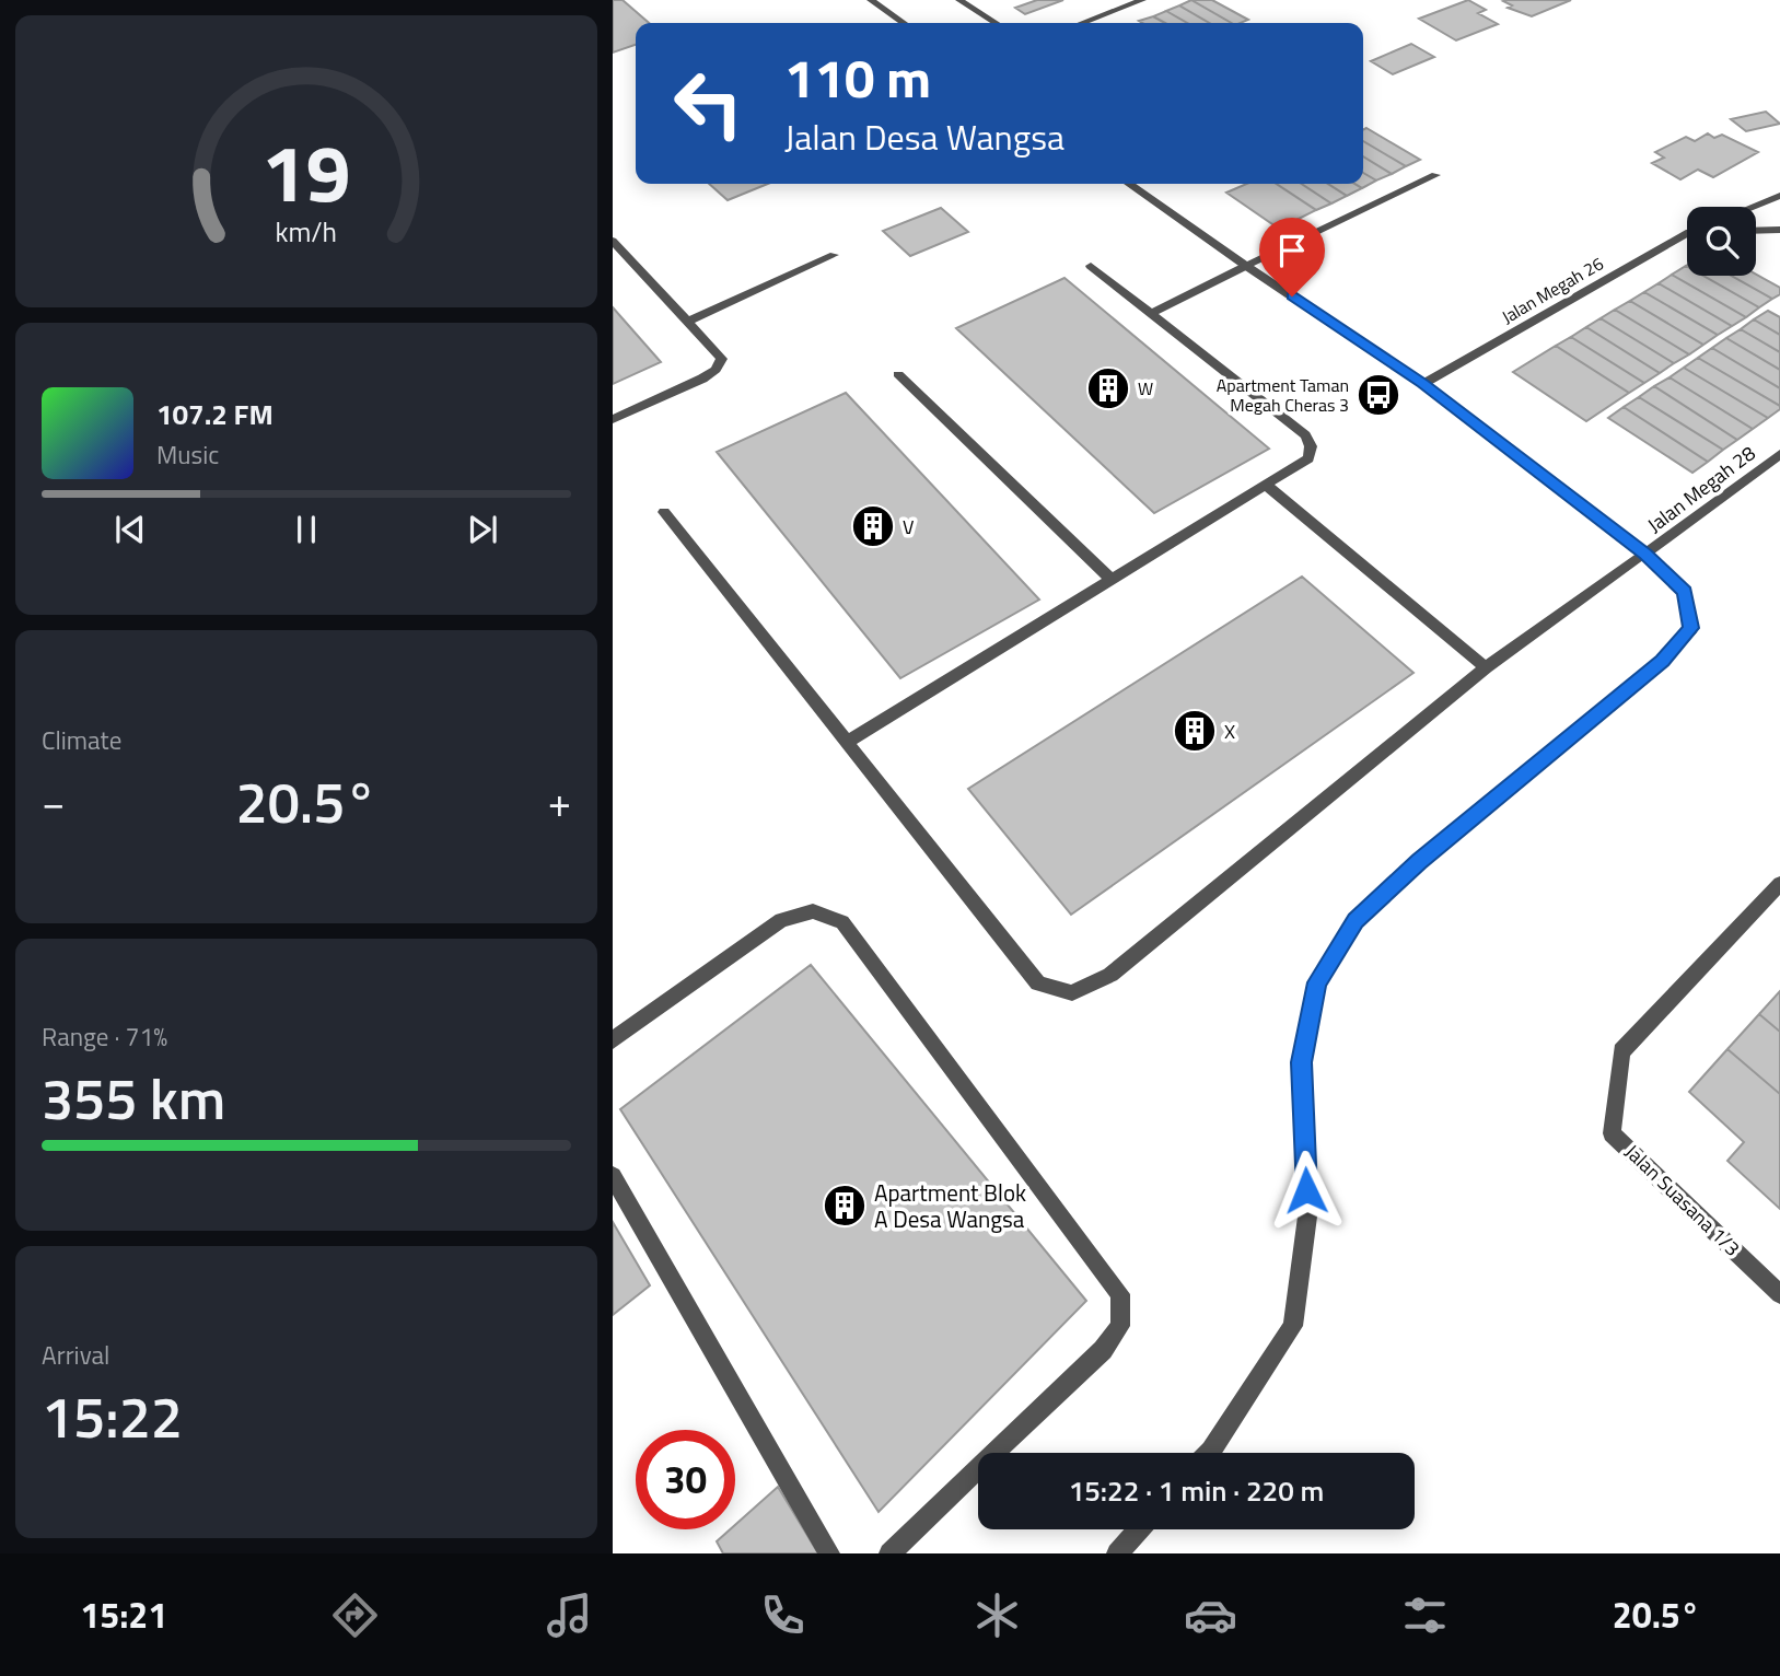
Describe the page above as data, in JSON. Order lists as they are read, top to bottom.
{
  "streets": {
    "street": ["Jalan Megah 26", "Jalan Megah 28", "Jalan Suasana 1/3"]
  },
  "places": {
    "building": [
      "W",
      "V",
      "X",
      "Apartment Blok A Desa Wangsa"
    ],
    "bus stop": ["Apartment Taman Megah Cheras 3"]
  },
  "page": {
    "turn": ["110 m", "Jalan Desa Wangsa"],
    "song": ["107.2 FM", "Music"],
    "tile": [
      "Climate",
      ["Range · 71%", "355 km"],
      ["Arrival", "15:22"]
    ],
    "heat": ["−", "20.5°", "+"],
    "limit": "30",
    "trip": "15:22 · 1 min · 220 m",
    "tabs": ["15:21", "20.5°"],
    "gauge": ["19", "km/h"]
  }
}
